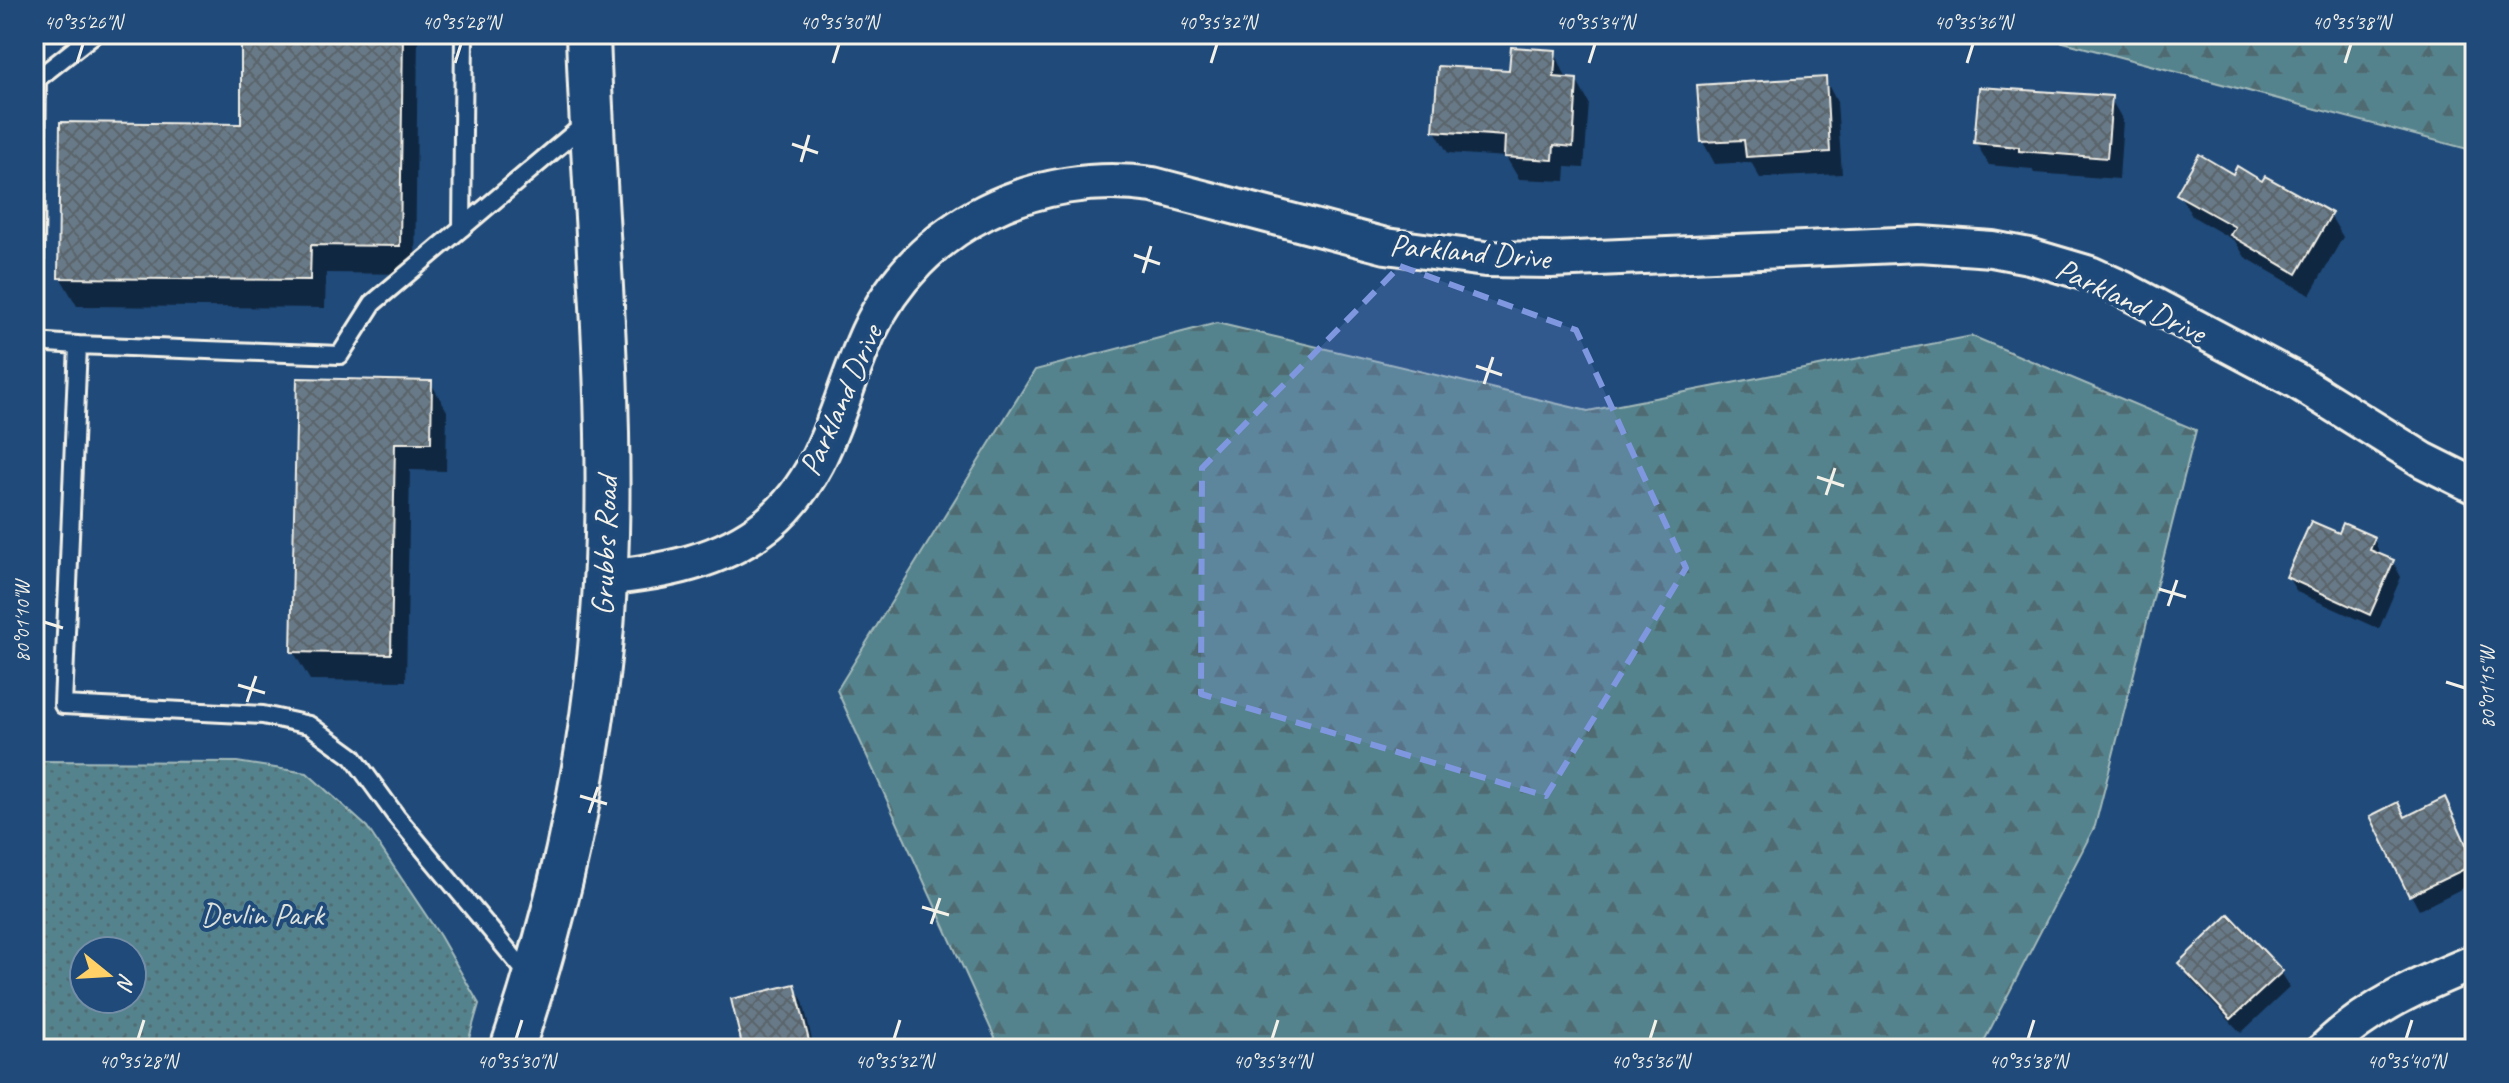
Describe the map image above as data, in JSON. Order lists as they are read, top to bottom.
{
  "streets": {
    "street": ["Parkland Drive", "Grubbs Road"]
  },
  "crossings": [
    ["Parkland Drive", "Grubbs Road"]
  ],
  "parks": ["Devlin Park"],
  "north": "right",
  "coordinates": [
    "40°35'26\"N",
    "40°35'28\"N",
    "40°35'30\"N",
    "40°35'32\"N",
    "40°35'34\"N",
    "40°35'36\"N",
    "40°35'38\"N",
    "80°01'10\"W",
    "80°01'15\"W",
    "40°35'40\"N"
  ]
}
